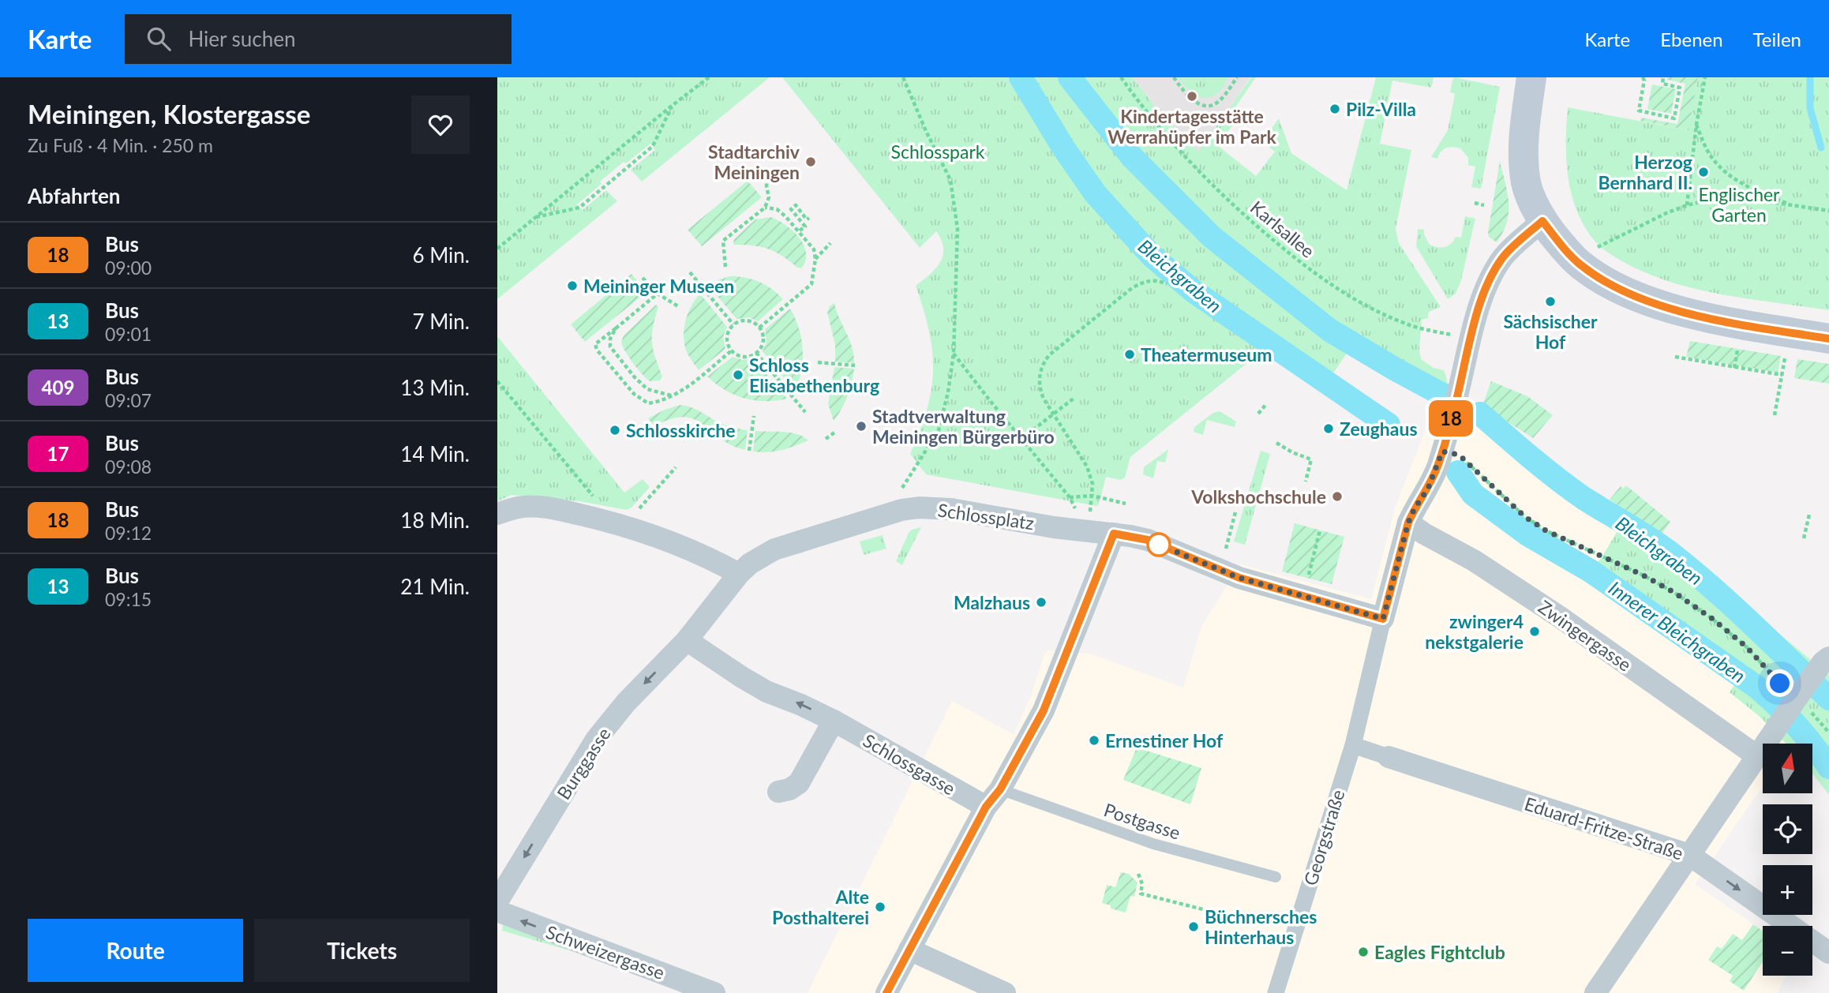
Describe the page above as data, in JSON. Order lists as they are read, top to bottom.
{
  "streets": {
    "street": [
      "Schlossplatz",
      "Zwingergasse",
      "Burggasse",
      "Schlossgasse",
      "Eduard-Fritze-Straße",
      "Georgstraße",
      "Schweizergasse"
    ],
    "lane": ["Postgasse"],
    "path": ["Karlsallee"]
  },
  "crossings": [
    ["Karlsallee", "Georgstraße"],
    ["Schlossplatz", "Burggasse"],
    ["Schlossplatz", "Schlossgasse"],
    ["Schlossplatz", "Georgstraße"],
    ["Zwingergasse", "Georgstraße"],
    ["Burggasse", "Schlossgasse"]
  ],
  "one_way": [
    "Burggasse",
    "Schlossgasse",
    "Eduard-Fritze-Straße",
    "Schweizergasse"
  ],
  "water": ["Bleichgraben", "Innerer Bleichgraben"],
  "parks": ["Schlosspark", "Englischer Garten"],
  "places": [
    "Kindertagesstätte Werrahüpfer im Park",
    "Pilz-Villa",
    "Stadtarchiv Meiningen",
    "Herzog Bernhard II.",
    "Meininger Museen",
    "Sächsischer Hof",
    "Theatermuseum",
    "Schloss Elisabethenburg",
    "Stadtverwaltung Meiningen Bürgerbüro",
    "Zeughaus",
    "Schlosskirche",
    "Volkshochschule",
    "Malzhaus",
    "zwinger4 nekstgalerie",
    "Ernestiner Hof",
    "Alte Posthalterei",
    "Büchnersches Hinterhaus",
    "Eagles Fightclub"
  ],
  "lines": ["bus line 18"],
  "north": "top",
  "page": {
    "header": "Karte",
    "search": "Hier suchen",
    "nav": ["Karte", "Ebenen", "Teilen"],
    "heading": [
      ["Meiningen, Klostergasse", "Zu Fuß · 4 Min. · 250 m"],
      "Abfahrten"
    ],
    "on_map": "18",
    "list": [
      {
        "mark": "18",
        "name": "Bus",
        "note": "09:00",
        "value": "6 Min."
      },
      {
        "mark": "13",
        "name": "Bus",
        "note": "09:01",
        "value": "7 Min."
      },
      {
        "mark": "409",
        "name": "Bus",
        "note": "09:07",
        "value": "13 Min."
      },
      {
        "mark": "17",
        "name": "Bus",
        "note": "09:08",
        "value": "14 Min."
      },
      {
        "mark": "18",
        "name": "Bus",
        "note": "09:12",
        "value": "18 Min."
      },
      {
        "mark": "13",
        "name": "Bus",
        "note": "09:15",
        "value": "21 Min."
      }
    ],
    "map_buttons": ["+", "−"],
    "buttons": ["Route", "Tickets"]
  }
}
